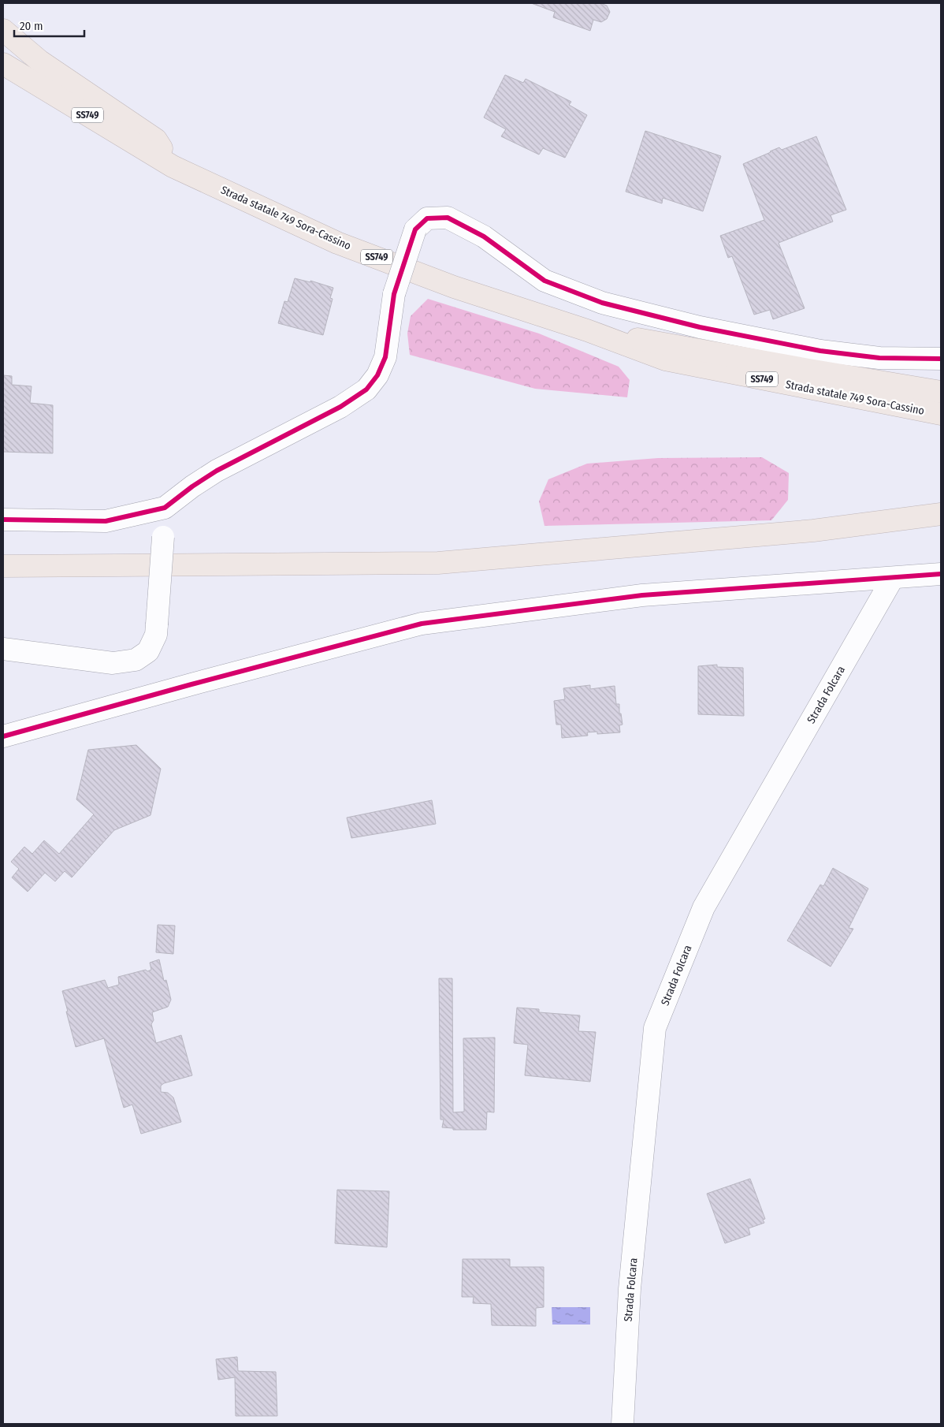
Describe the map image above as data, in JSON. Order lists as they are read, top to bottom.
{
  "streets": {
    "highway": ["SS749", "Strada statale 749 Sora-Cassino"],
    "street": ["Strada Folcara"]
  },
  "scale_bar": "20 m"
}
